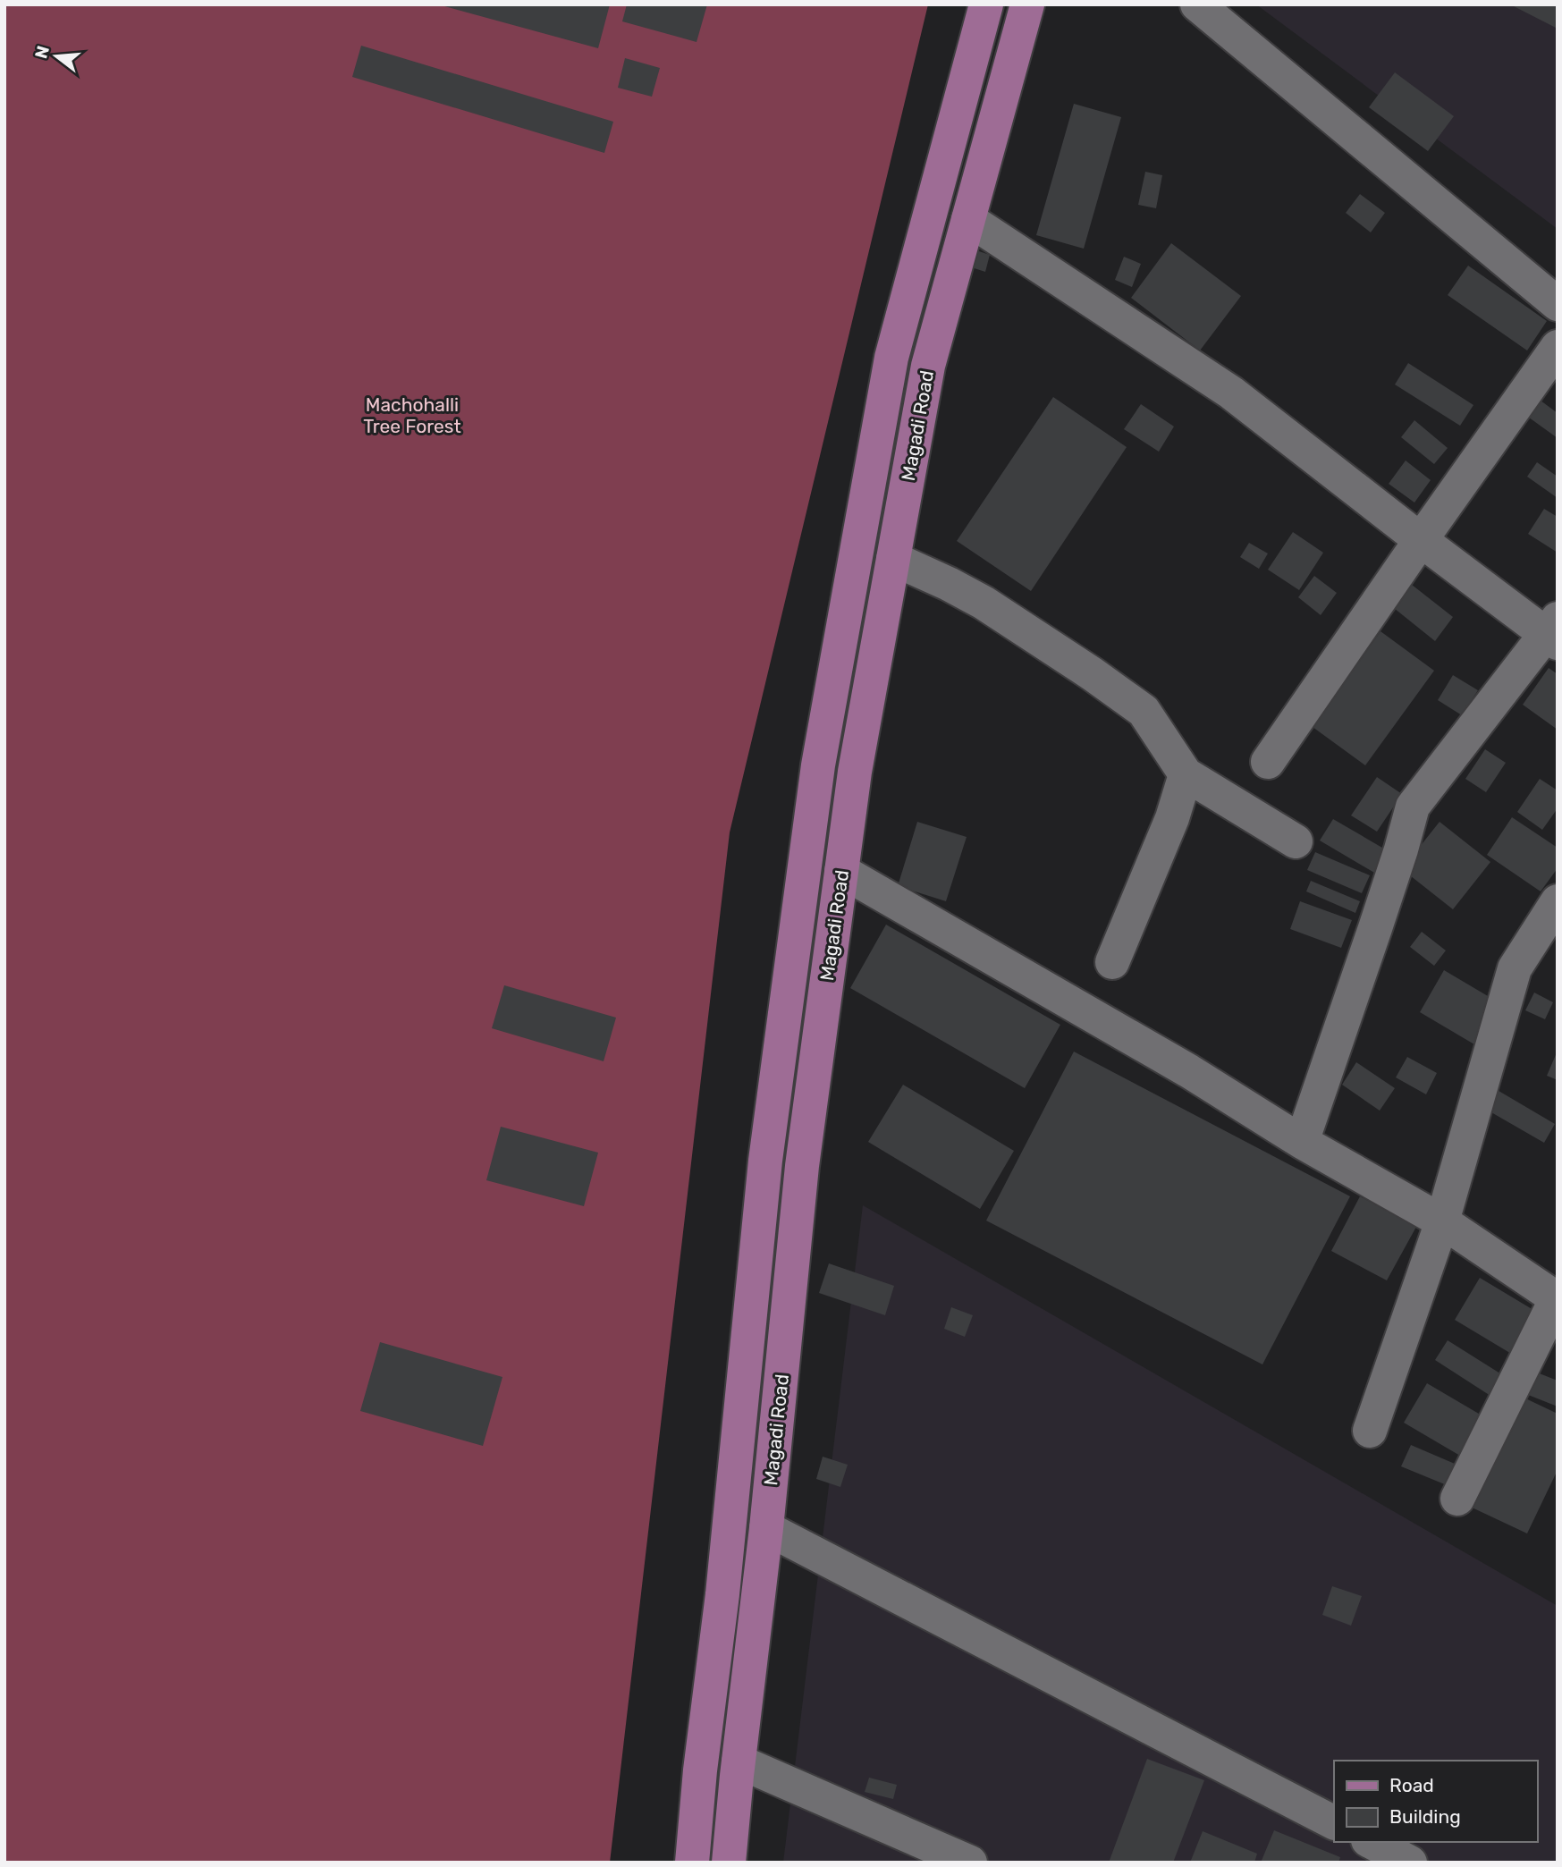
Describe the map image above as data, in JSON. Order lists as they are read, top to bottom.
{
  "streets": {
    "main road": ["Magadi Road"]
  },
  "parks": ["Machohalli Tree Forest"],
  "legend": ["Road", "Building"],
  "north": "left"
}
